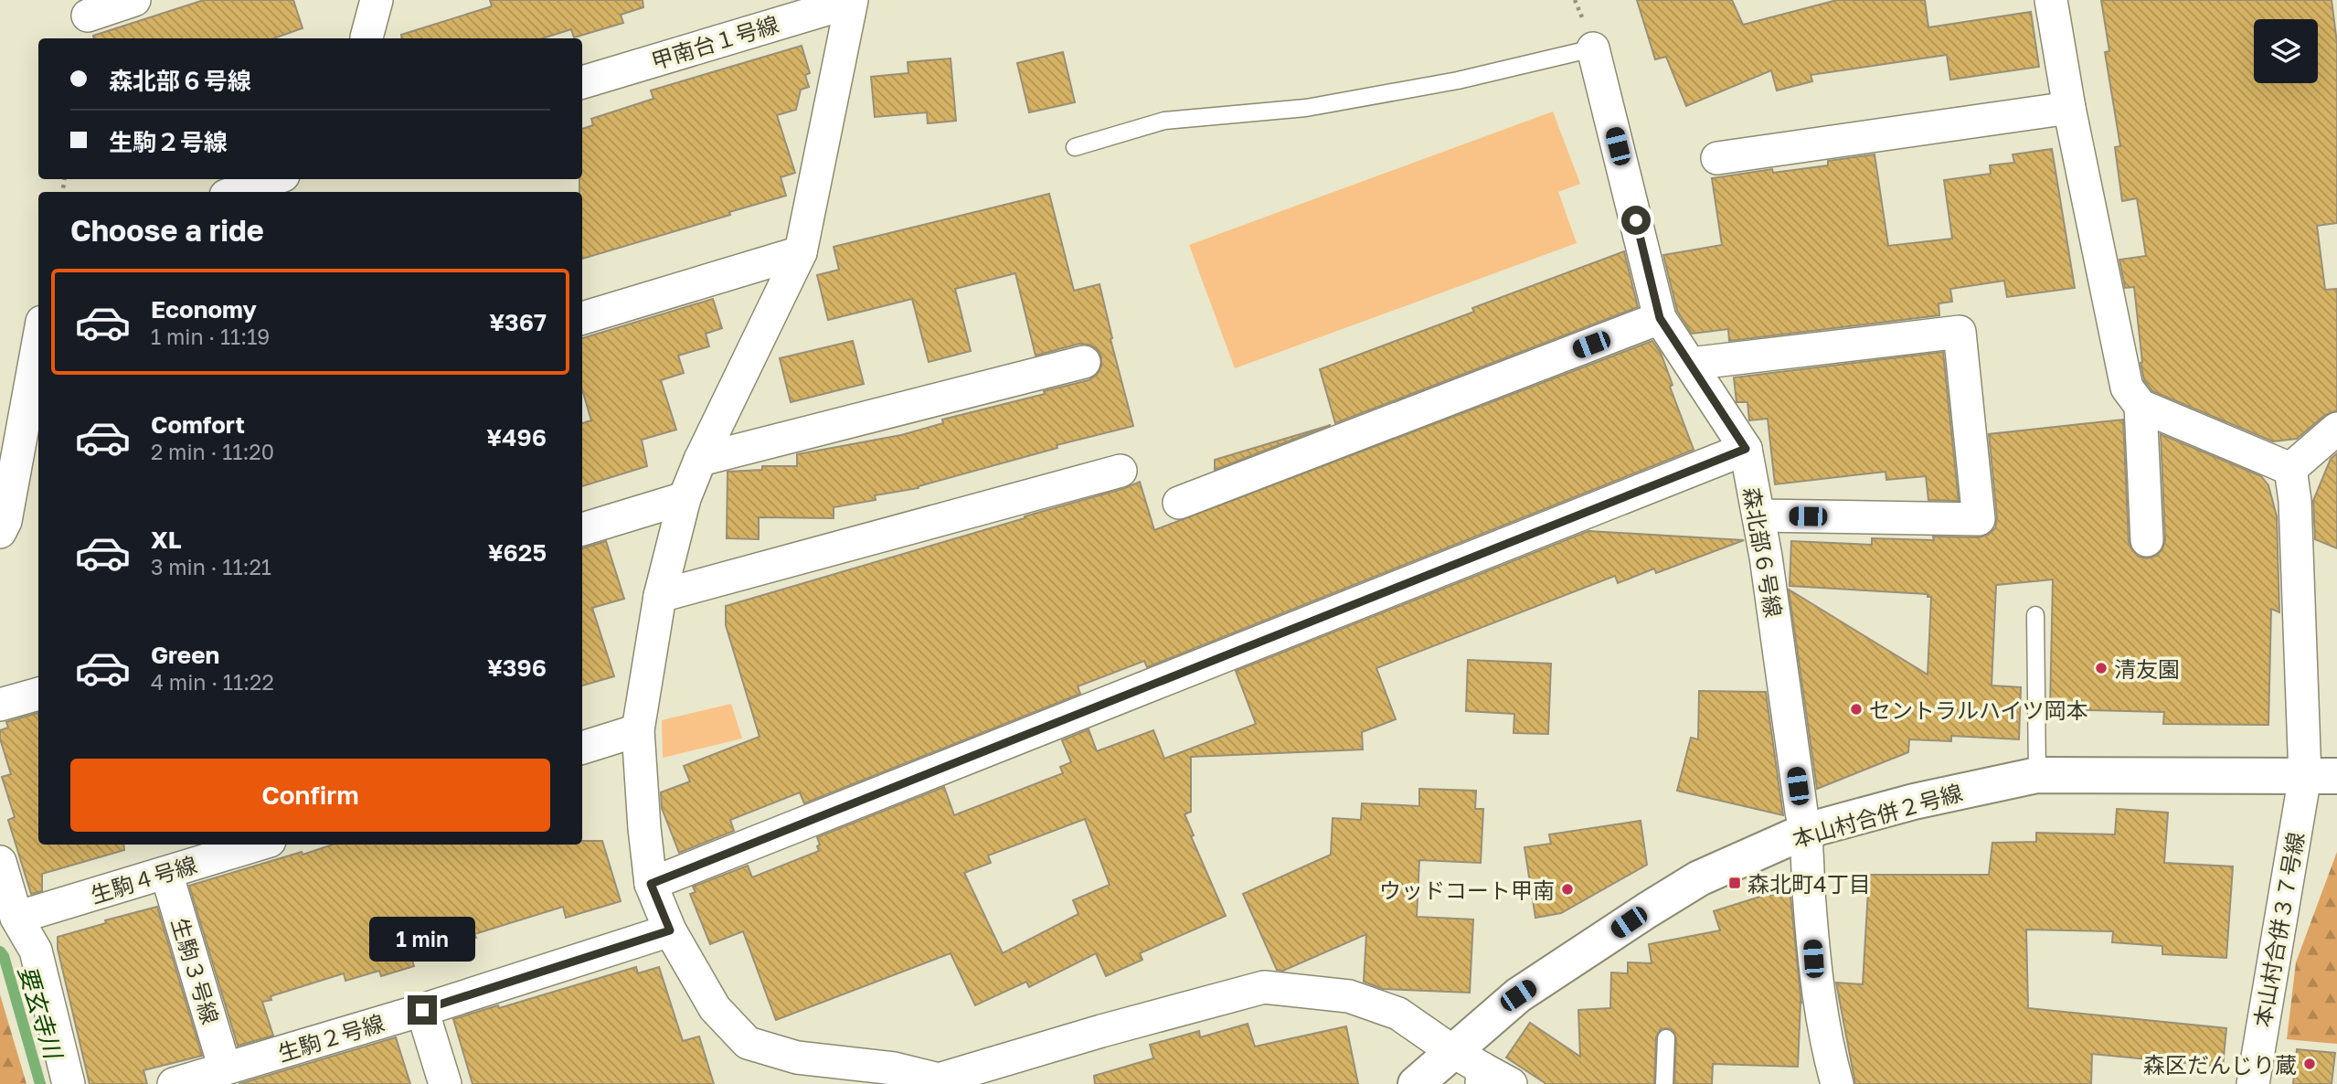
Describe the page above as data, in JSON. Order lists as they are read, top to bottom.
{
  "streets": {
    "street": [
      "甲南台１号線",
      "森北部６号線",
      "本山村合併２号線",
      "生駒４号線",
      "本山村合併３７号線",
      "生駒３号線",
      "生駒２号線"
    ]
  },
  "crossings": [
    ["森北部６号線", "本山村合併２号線"],
    ["本山村合併２号線", "本山村合併３７号線"],
    ["生駒４号線", "生駒３号線"],
    ["生駒３号線", "生駒２号線"]
  ],
  "water": ["要玄寺川"],
  "places": {
    "other": [
      "清友園",
      "セントラルハイツ岡本",
      "ウッドコート甲南",
      "森区だんじり蔵"
    ],
    "transit": ["森北町4丁目"]
  },
  "page": {
    "banner": ["森北部６号線", "生駒２号線"],
    "heading": "Choose a ride",
    "list": [
      {
        "name": "Economy",
        "note": "1 min · 11:19",
        "value": "¥367"
      },
      {
        "name": "Comfort",
        "note": "2 min · 11:20",
        "value": "¥496"
      },
      {
        "name": "XL",
        "note": "3 min · 11:21",
        "value": "¥625"
      },
      {
        "name": "Green",
        "note": "4 min · 11:22",
        "value": "¥396"
      }
    ],
    "buttons": "Confirm",
    "bubble": "1 min"
  }
}
